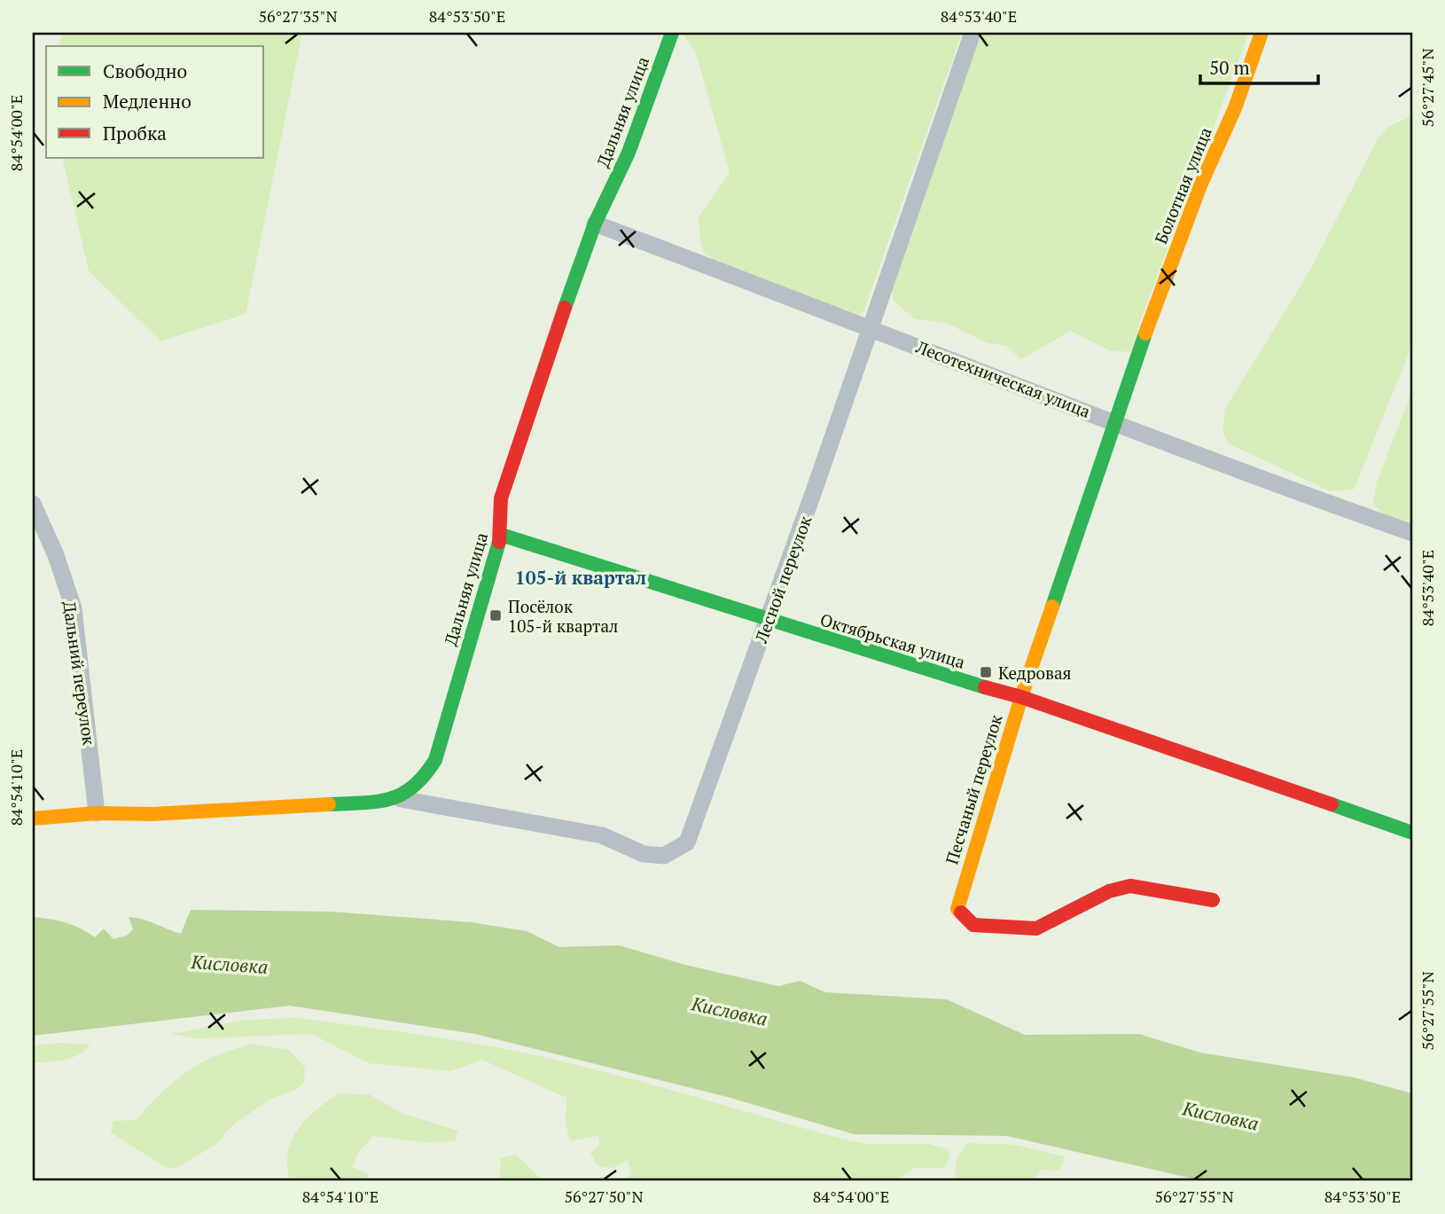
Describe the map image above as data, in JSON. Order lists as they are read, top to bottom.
{
  "streets": {
    "street": [
      "Дальняя улица",
      "Болотная улица",
      "Лесотехническая улица",
      "Лесной переулок",
      "Октябрьская улица",
      "Дальний переулок",
      "Песчаный переулок"
    ]
  },
  "crossings": [
    ["Дальняя улица", "Лесотехническая улица"],
    ["Дальняя улица", "Лесной переулок"],
    ["Дальняя улица", "Октябрьская улица"],
    ["Болотная улица", "Лесотехническая улица"],
    ["Болотная улица", "Песчаный переулок"],
    ["Лесотехническая улица", "Лесной переулок"],
    ["Лесотехническая улица", "Песчаный переулок"],
    ["Лесной переулок", "Октябрьская улица"],
    ["Октябрьская улица", "Песчаный переулок"]
  ],
  "districts": ["105-й квартал"],
  "water": ["Кисловка"],
  "places": {
    "transit": ["Посёлок 105-й квартал", "Кедровая"]
  },
  "legend": ["Свободно", "Медленно", "Пробка"],
  "scale_bar": "50 m",
  "coordinates": [
    "56°27'35\"N",
    "84°53'50\"E",
    "84°53'40\"E",
    "56°27'45\"N",
    "84°54'00\"E",
    "84°54'10\"E",
    "56°27'55\"N",
    "56°27'50\"N"
  ]
}
